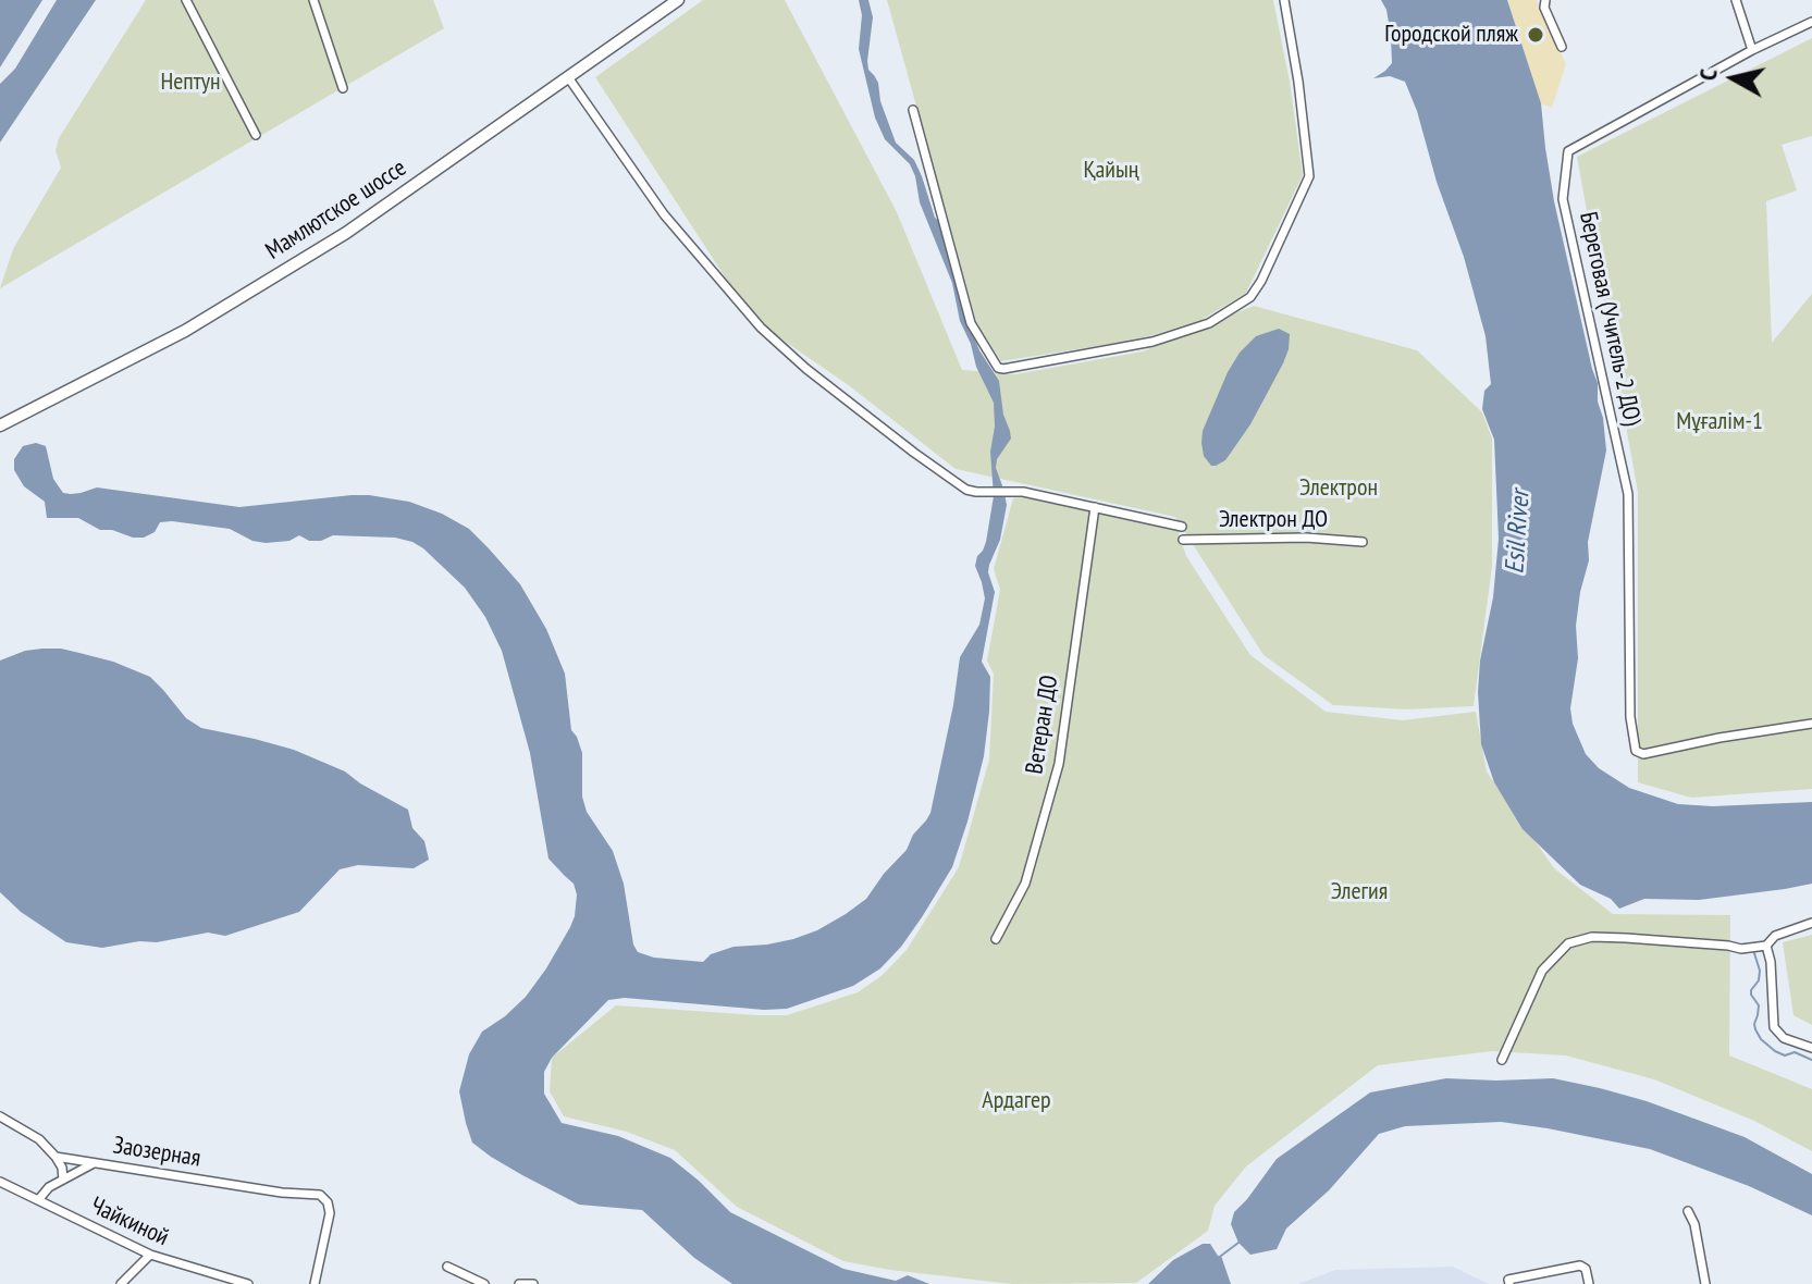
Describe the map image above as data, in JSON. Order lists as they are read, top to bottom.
{
  "streets": {
    "highway": ["Мамлютское шоссе"],
    "street": [
      "Береговая (Учитель-2 ДО)",
      "Электрон ДО",
      "Ветеран ДО",
      "Заозерная",
      "Чайкиной"
    ]
  },
  "water": ["Esil River"],
  "parks": [
    "Нептун",
    "Қайың",
    "Мұғалім-1",
    "Электрон",
    "Элегия",
    "Ардагер"
  ],
  "places": ["Городской пляж"],
  "north": "left"
}
